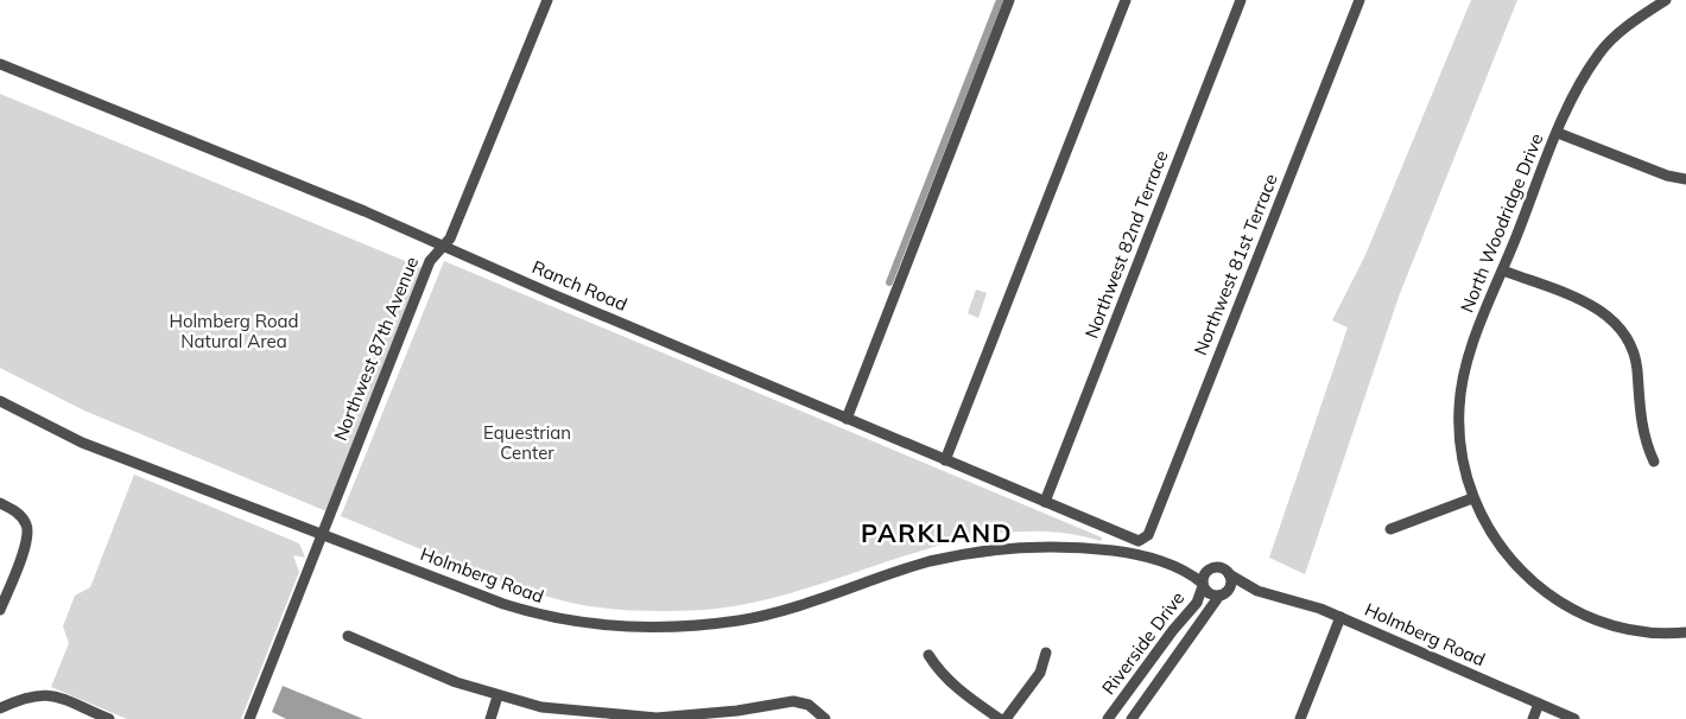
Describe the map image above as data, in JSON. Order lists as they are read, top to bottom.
{
  "streets": {
    "street": [
      "North Woodridge Drive",
      "Northwest 82nd Terrace",
      "Northwest 81st Terrace",
      "Ranch Road",
      "Northwest 87th Avenue",
      "Holmberg Road",
      "Riverside Drive"
    ]
  },
  "crossings": [
    ["Northwest 82nd Terrace", "Ranch Road"],
    ["Northwest 81st Terrace", "Ranch Road"],
    ["Ranch Road", "Northwest 87th Avenue"],
    ["Northwest 87th Avenue", "Holmberg Road"],
    ["Holmberg Road", "Riverside Drive"]
  ],
  "districts": ["PARKLAND"],
  "parks": ["Holmberg Road Natural Area", "Equestrian Center"]
}
